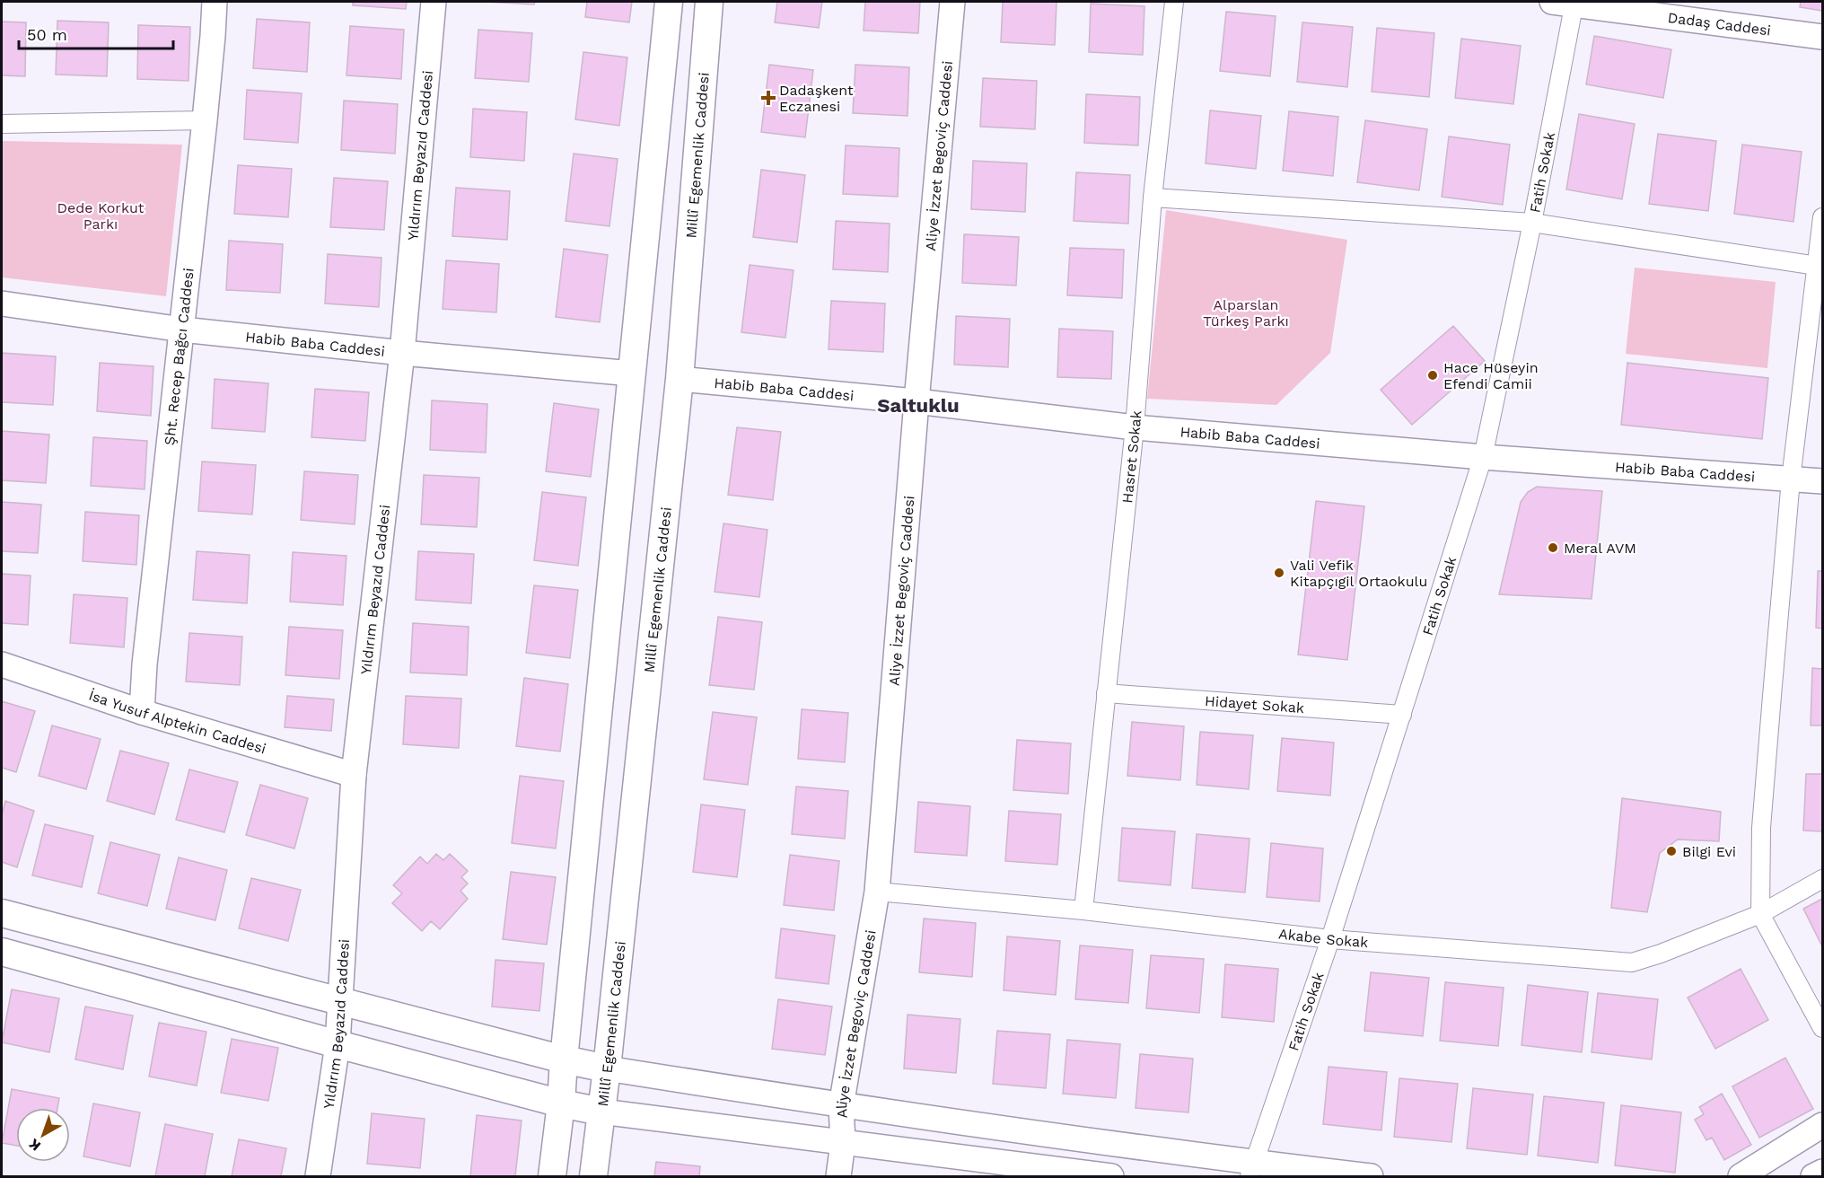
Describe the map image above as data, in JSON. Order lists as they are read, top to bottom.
{
  "streets": {
    "main road": ["Millî Egemenlik Caddesi"],
    "street": [
      "Dadaş Caddesi",
      "Yıldırım Beyazıd Caddesi",
      "Aliye İzzet Begoviç Caddesi",
      "Fatih Sokak",
      "Habib Baba Caddesi",
      "Şht. Recep Bağcı Caddesi",
      "Hasret Sokak",
      "Hidayet Sokak",
      "İsa Yusuf Alptekin Caddesi",
      "Akabe Sokak"
    ]
  },
  "crossings": [
    ["Dadaş Caddesi", "Fatih Sokak"],
    ["Yıldırım Beyazıd Caddesi", "Habib Baba Caddesi"],
    ["Yıldırım Beyazıd Caddesi", "İsa Yusuf Alptekin Caddesi"],
    ["Millî Egemenlik Caddesi", "Habib Baba Caddesi"],
    ["Aliye İzzet Begoviç Caddesi", "Habib Baba Caddesi"],
    ["Aliye İzzet Begoviç Caddesi", "Akabe Sokak"],
    ["Fatih Sokak", "Habib Baba Caddesi"],
    ["Fatih Sokak", "Hidayet Sokak"],
    ["Fatih Sokak", "Akabe Sokak"],
    ["Habib Baba Caddesi", "Şht. Recep Bağcı Caddesi"],
    ["Habib Baba Caddesi", "Hasret Sokak"],
    ["Şht. Recep Bağcı Caddesi", "İsa Yusuf Alptekin Caddesi"],
    ["Hasret Sokak", "Hidayet Sokak"],
    ["Hasret Sokak", "Akabe Sokak"]
  ],
  "districts": ["Saltuklu"],
  "parks": ["Dede Korkut Parkı", "Alparslan Türkeş Parkı"],
  "places": {
    "health": ["Dadaşkent Eczanesi"],
    "other": [
      "Hace Hüseyin Efendi Camii",
      "Meral AVM",
      "Vali Vefik Kitapçıgil Ortaokulu",
      "Bilgi Evi"
    ]
  },
  "scale_bar": "50 m",
  "north": "bottom left"
}
